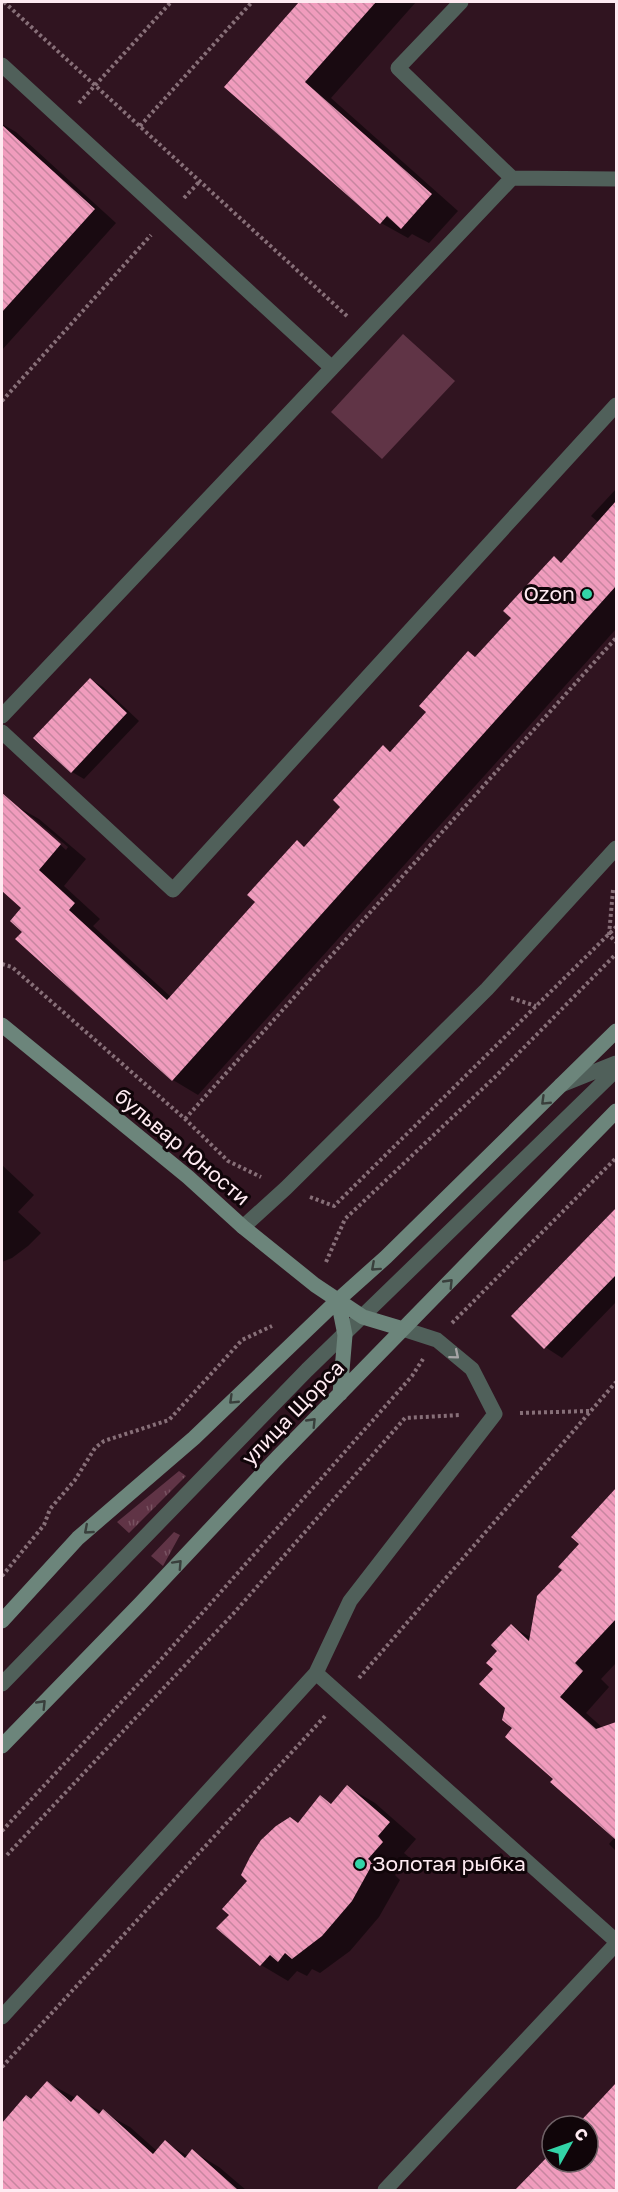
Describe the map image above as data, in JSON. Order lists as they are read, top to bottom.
{
  "streets": {
    "main road": ["бульвар Юности", "улица Щорса"]
  },
  "crossings": [
    ["бульвар Юности", "улица Щорса"]
  ],
  "places": ["Ozon", "Золотая рыбка"],
  "north": "top right"
}
